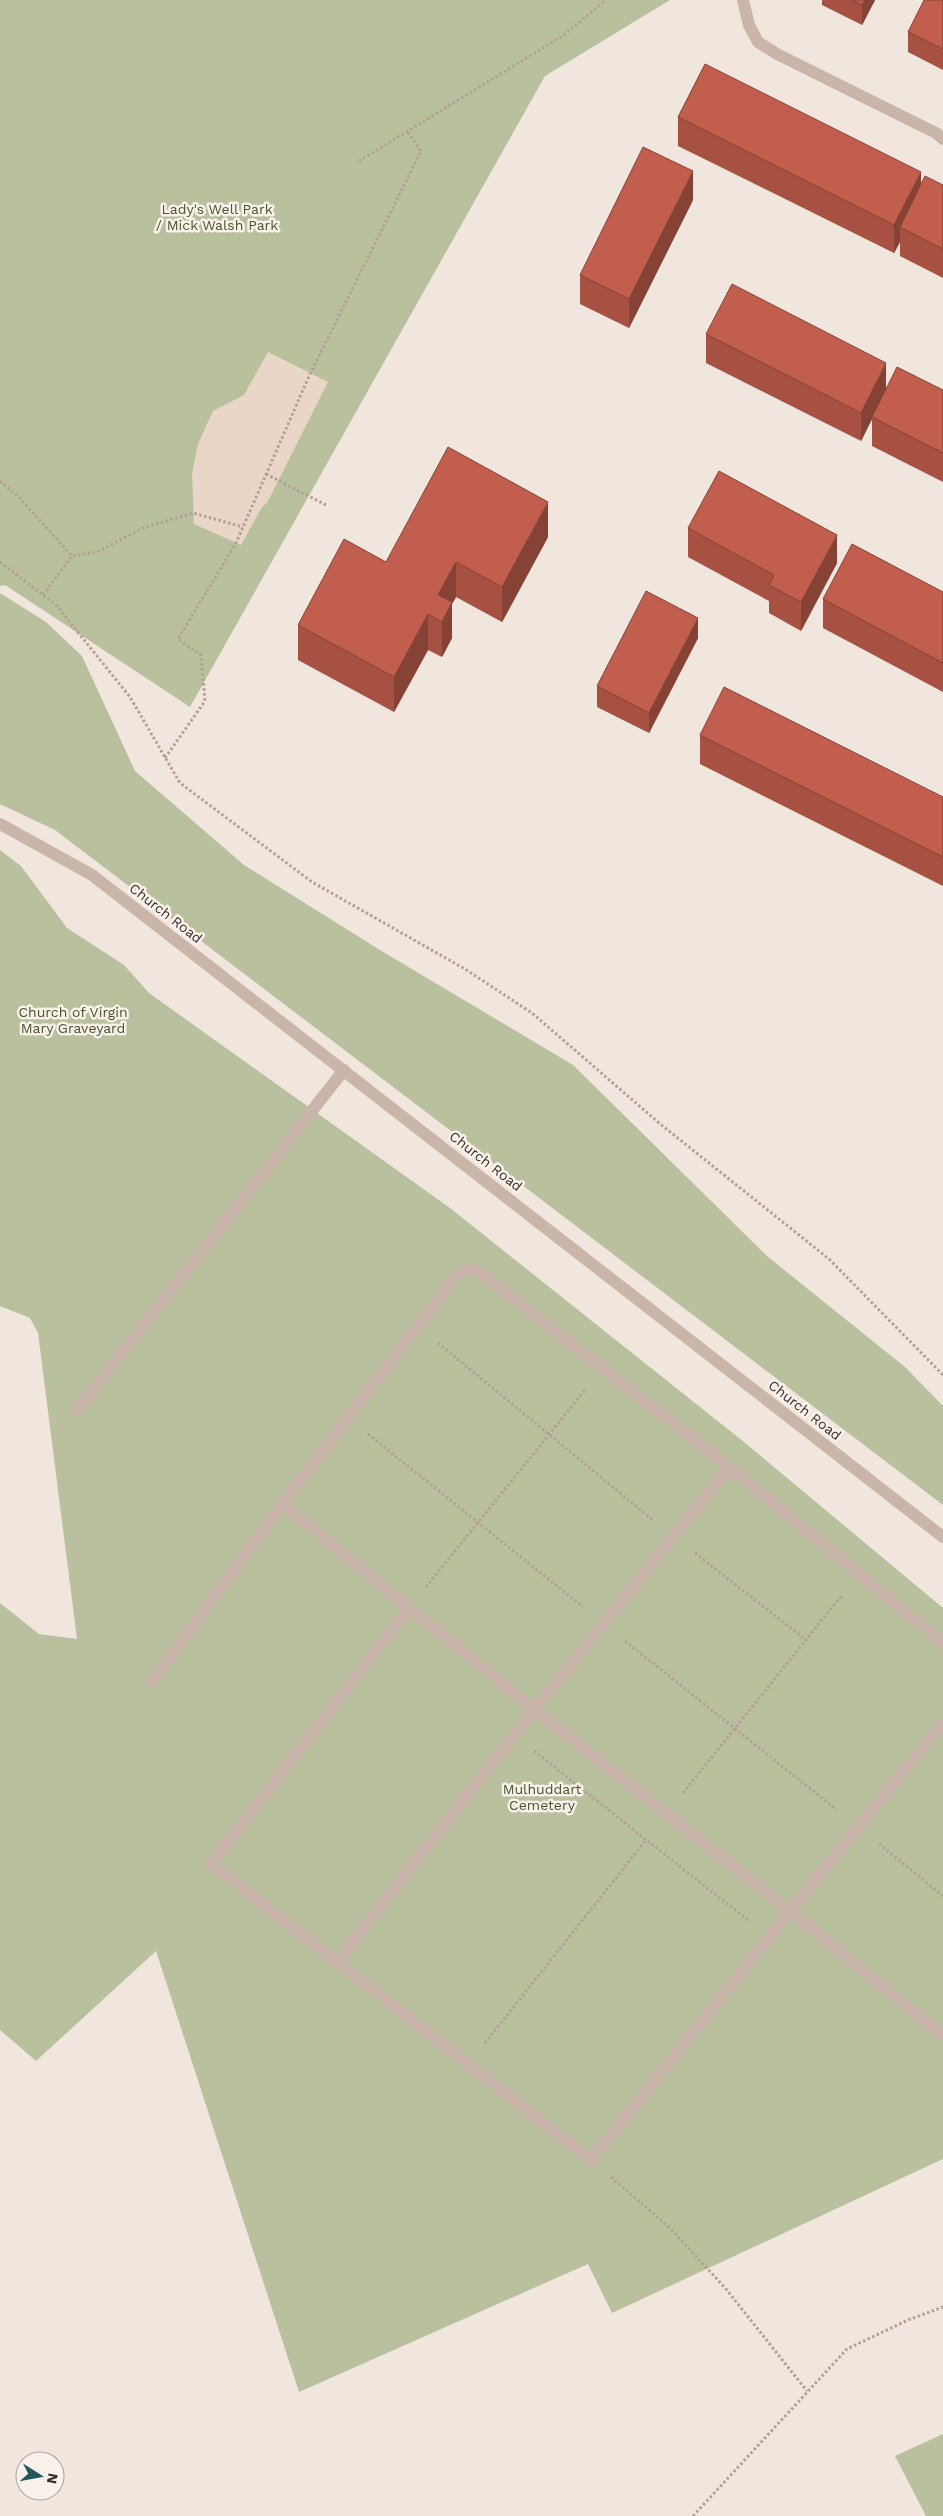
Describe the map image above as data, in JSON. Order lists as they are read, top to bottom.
{
  "streets": {
    "street": ["Church Road"]
  },
  "parks": ["Lady's Well Park / Mick Walsh Park", "Church of Virgin Mary Graveyard", "Mulhuddart Cemetery"],
  "north": "right"
}
